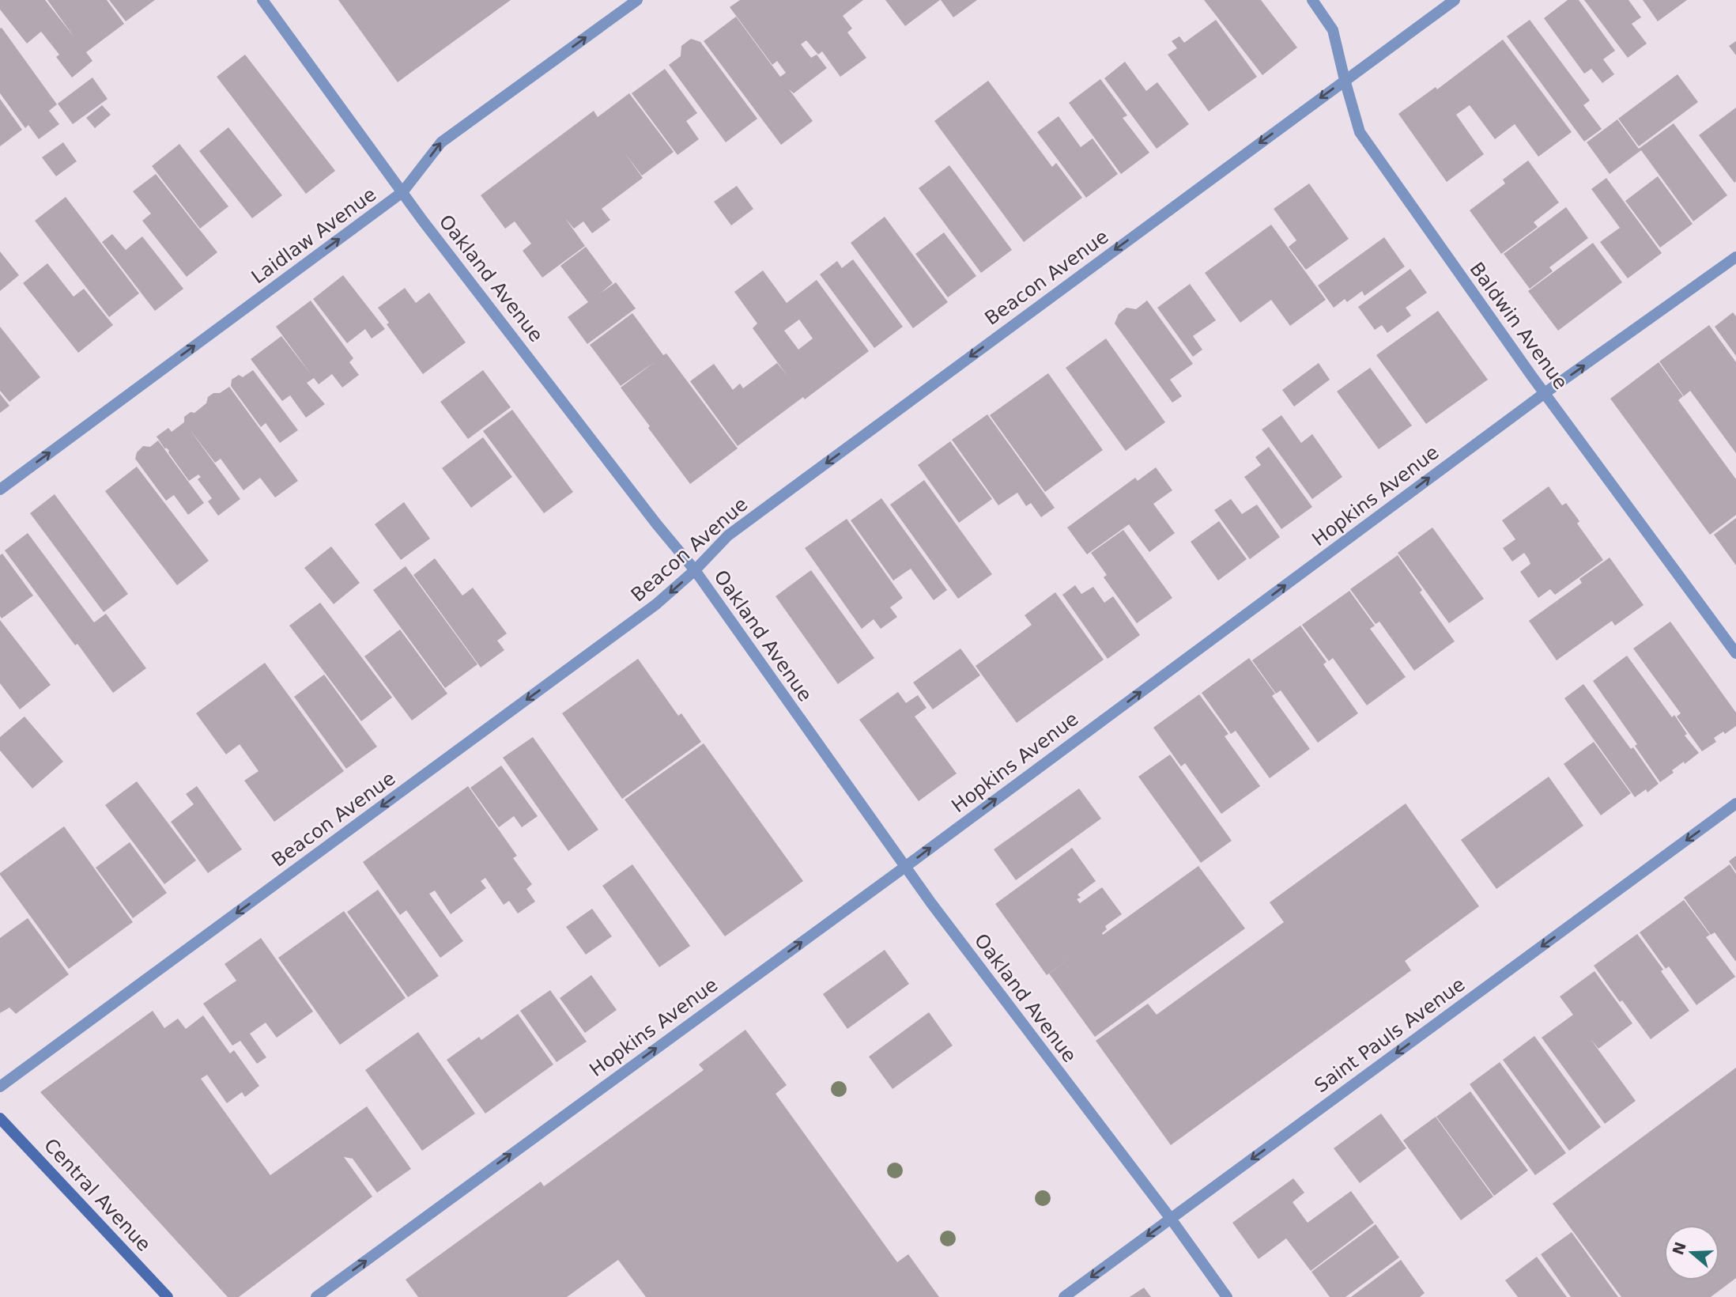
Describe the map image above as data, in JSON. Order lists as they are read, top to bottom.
{
  "streets": {
    "main road": ["Central Avenue"],
    "street": [
      "Laidlaw Avenue",
      "Beacon Avenue",
      "Oakland Avenue",
      "Baldwin Avenue",
      "Hopkins Avenue",
      "Saint Pauls Avenue"
    ]
  },
  "crossings": [
    ["Laidlaw Avenue", "Oakland Avenue"],
    ["Beacon Avenue", "Oakland Avenue"],
    ["Beacon Avenue", "Baldwin Avenue"],
    ["Oakland Avenue", "Hopkins Avenue"],
    ["Oakland Avenue", "Saint Pauls Avenue"],
    ["Baldwin Avenue", "Hopkins Avenue"]
  ],
  "one_way": [
    "Laidlaw Avenue",
    "Beacon Avenue",
    "Hopkins Avenue",
    "Saint Pauls Avenue"
  ],
  "north": "left"
}
